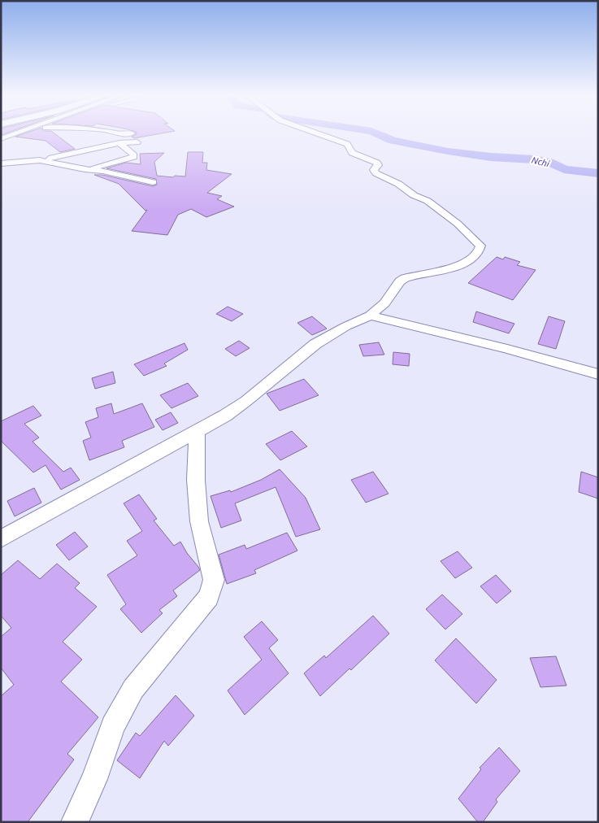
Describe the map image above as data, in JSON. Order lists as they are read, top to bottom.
{
  "water": ["Nchi"]
}
